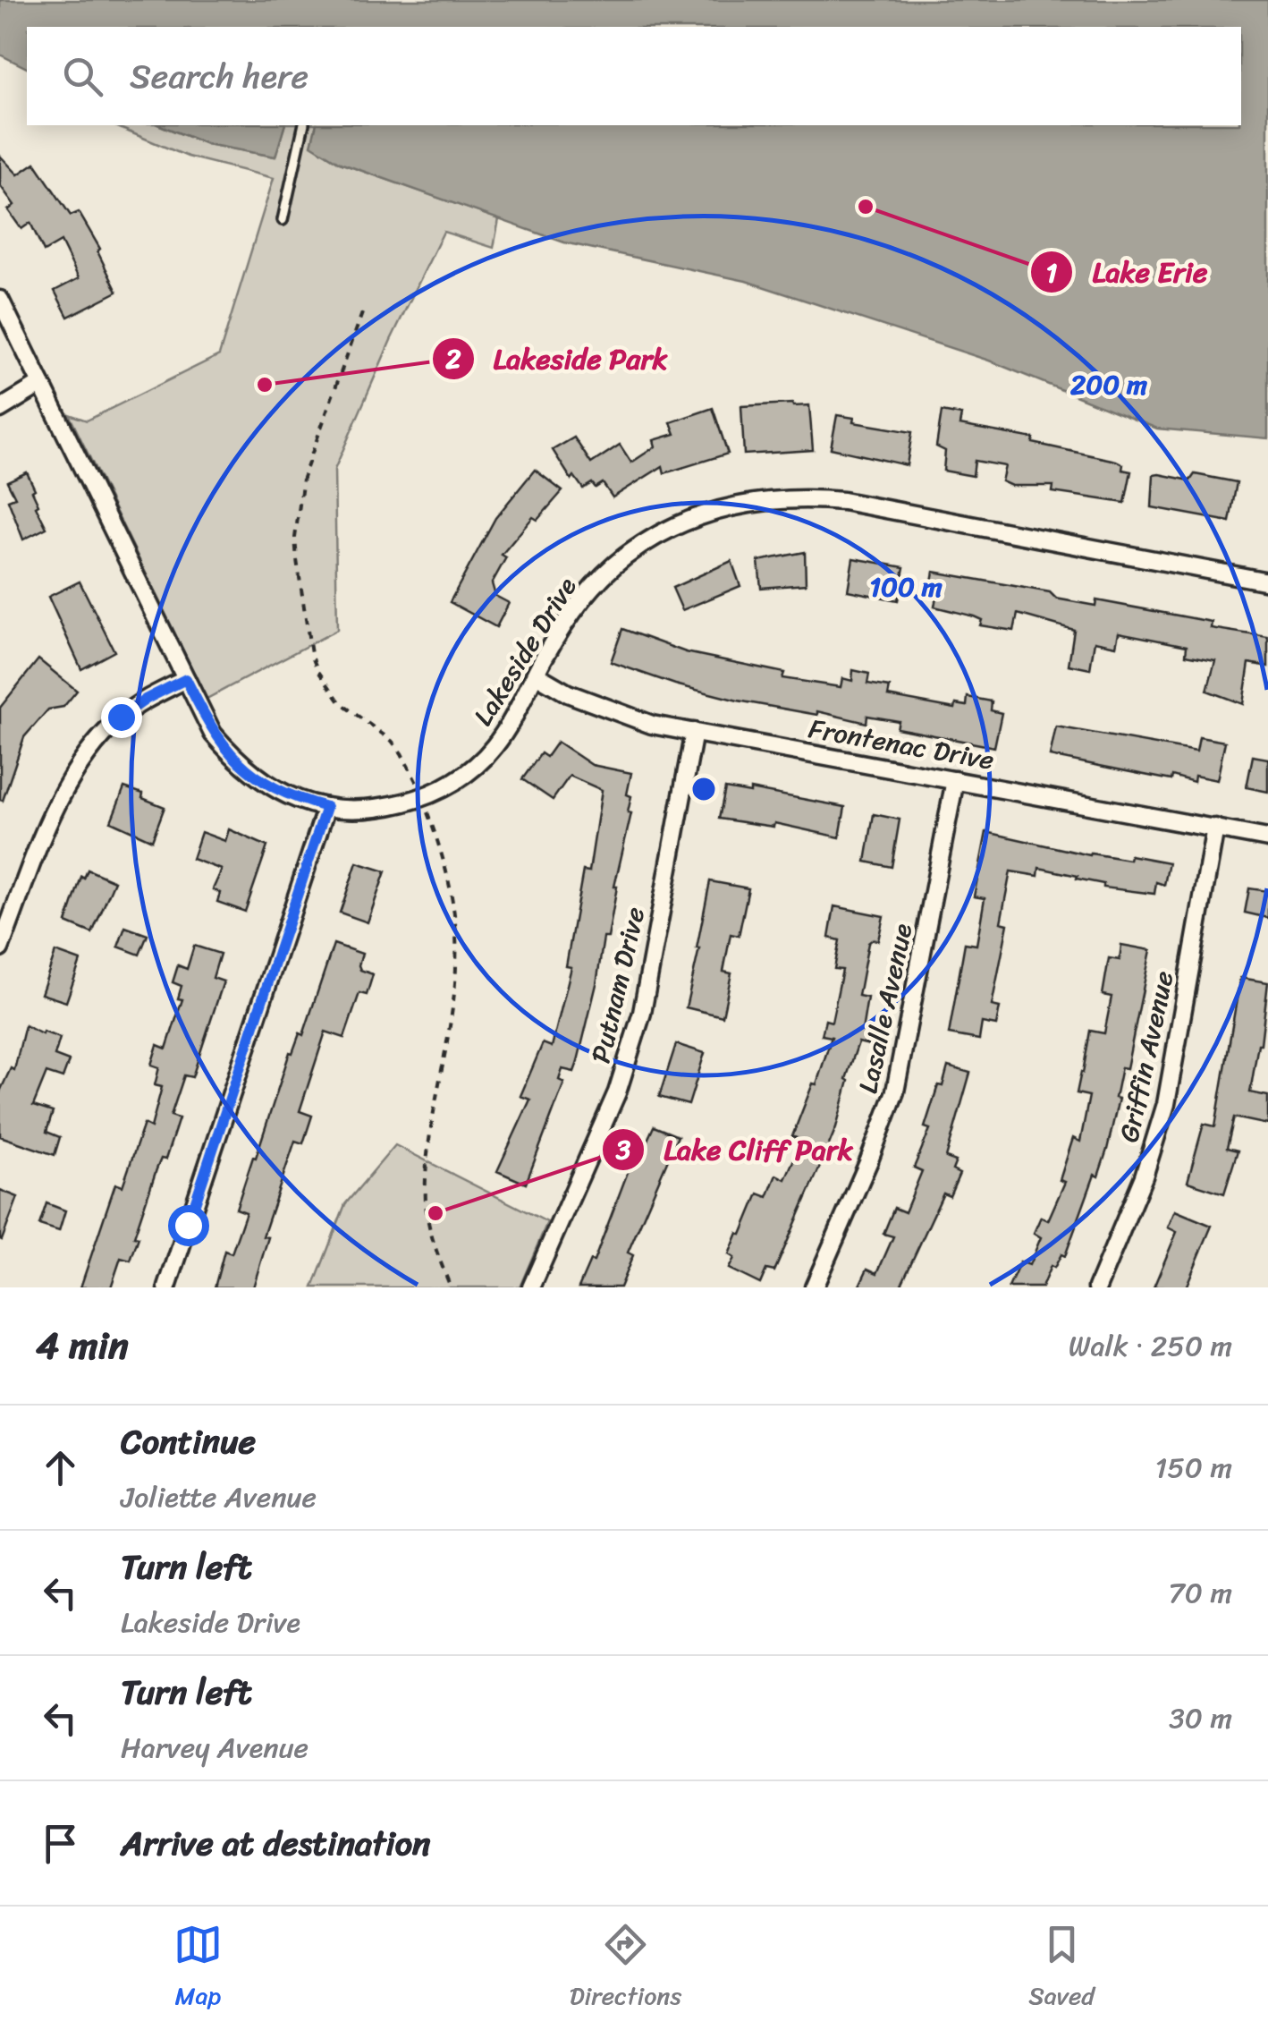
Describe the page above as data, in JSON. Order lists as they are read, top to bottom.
{
  "streets": {
    "street": [
      "Lakeside Drive",
      "Frontenac Drive",
      "Putnam Drive",
      "Lasalle Avenue",
      "Griffin Avenue"
    ]
  },
  "crossings": [
    ["Lakeside Drive", "Frontenac Drive"],
    ["Frontenac Drive", "Putnam Drive"],
    ["Frontenac Drive", "Lasalle Avenue"],
    ["Frontenac Drive", "Griffin Avenue"]
  ],
  "places": ["Lake Erie", "Lakeside Park", "Lake Cliff Park"],
  "page": {
    "search": "Search here",
    "heading": ["4 min", "Walk · 250 m"],
    "list": [
      ["Continue", "Joliette Avenue", "150 m"],
      ["Turn left", "Lakeside Drive", "70 m"],
      ["Turn left", "Harvey Avenue", "30 m"],
      "Arrive at destination"
    ],
    "nav": ["Map", "Directions", "Saved"]
  },
  "rings": ["200 m", "100 m"]
}
